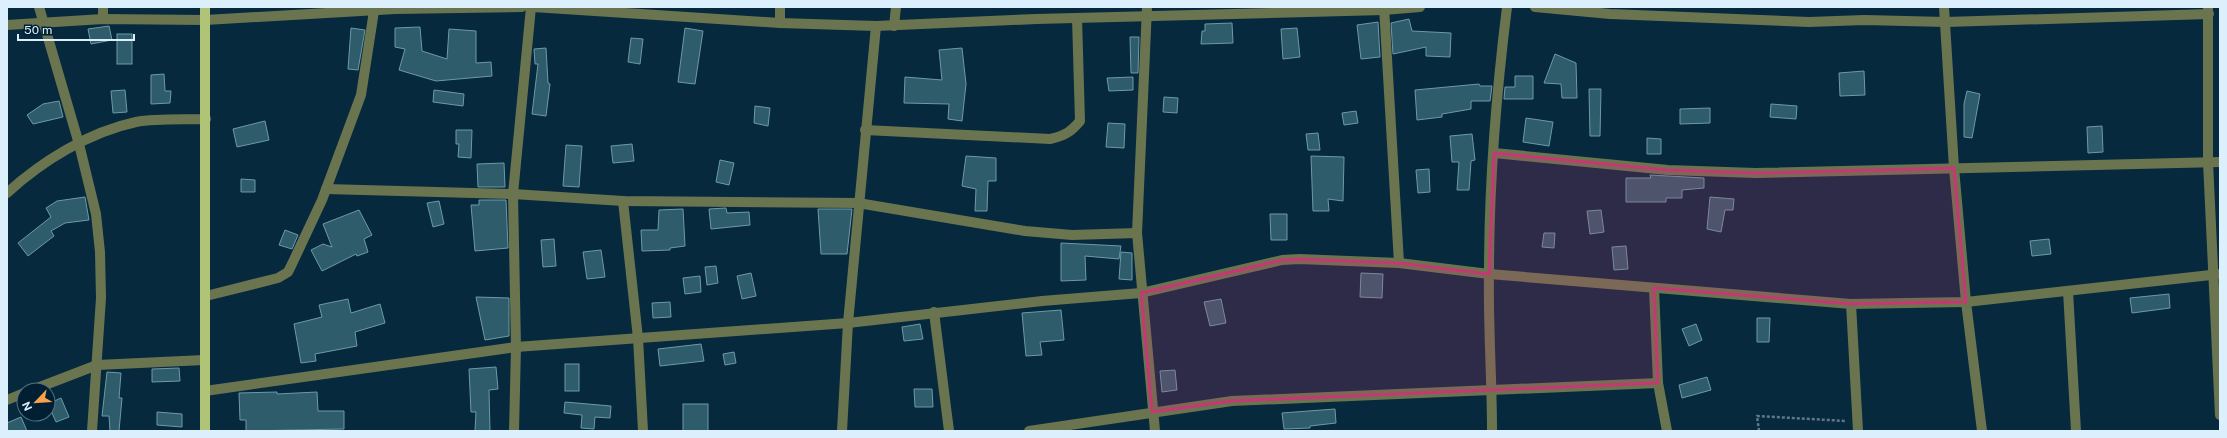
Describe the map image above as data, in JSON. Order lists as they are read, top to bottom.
{
  "scale_bar": "50 m",
  "north": "bottom left"
}
